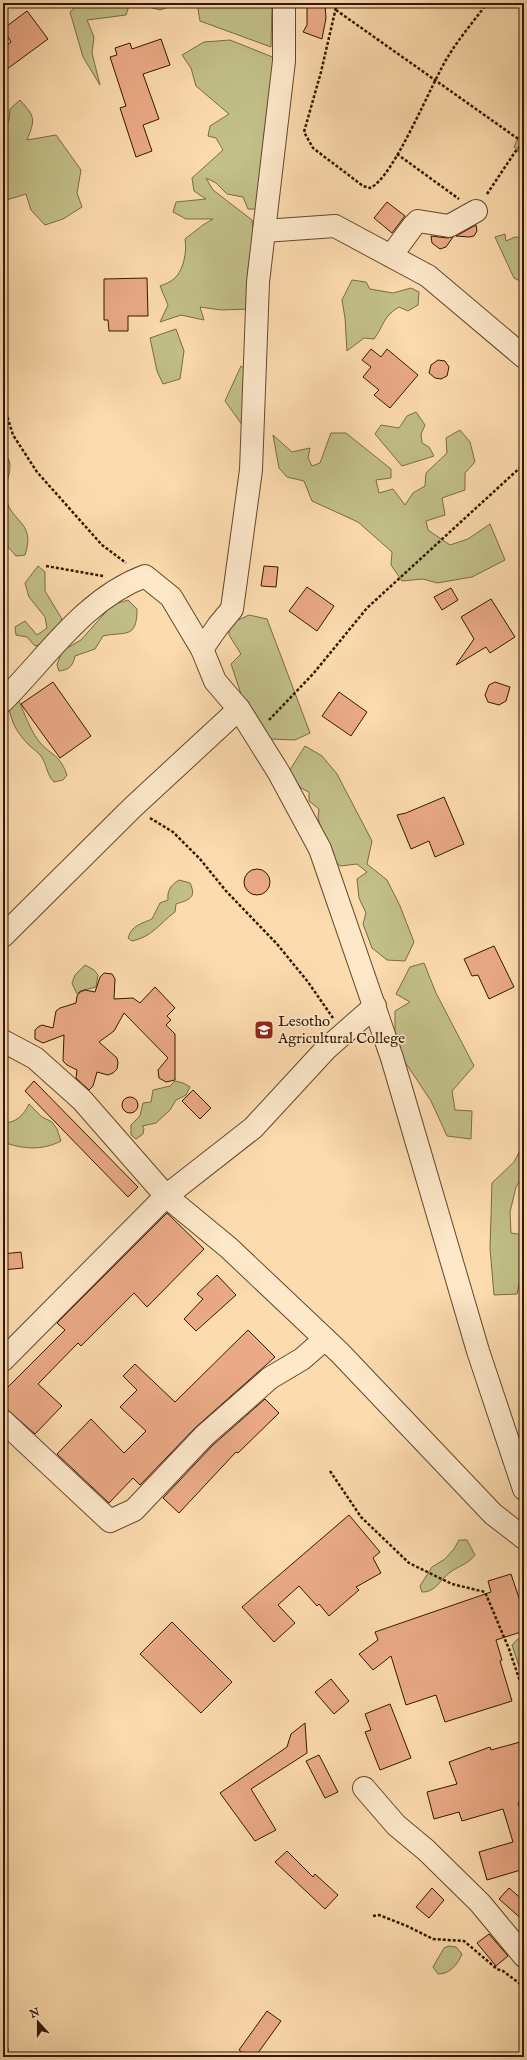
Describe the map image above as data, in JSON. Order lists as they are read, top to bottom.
{
  "places": {
    "school or university": ["Lesotho Agricultural College"]
  },
  "north": "top"
}
